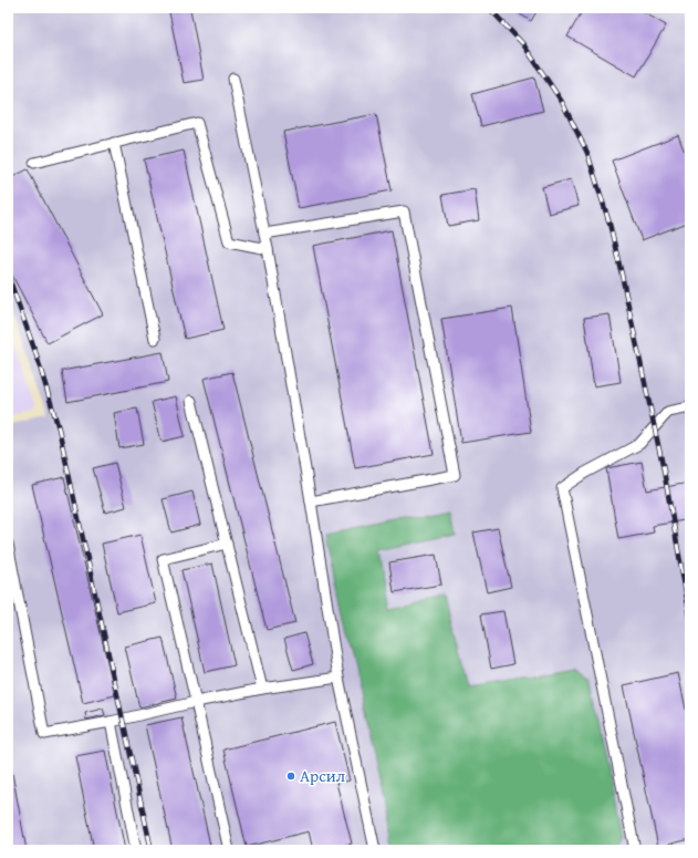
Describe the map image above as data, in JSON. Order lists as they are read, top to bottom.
{
  "places": ["Арсил"]
}
